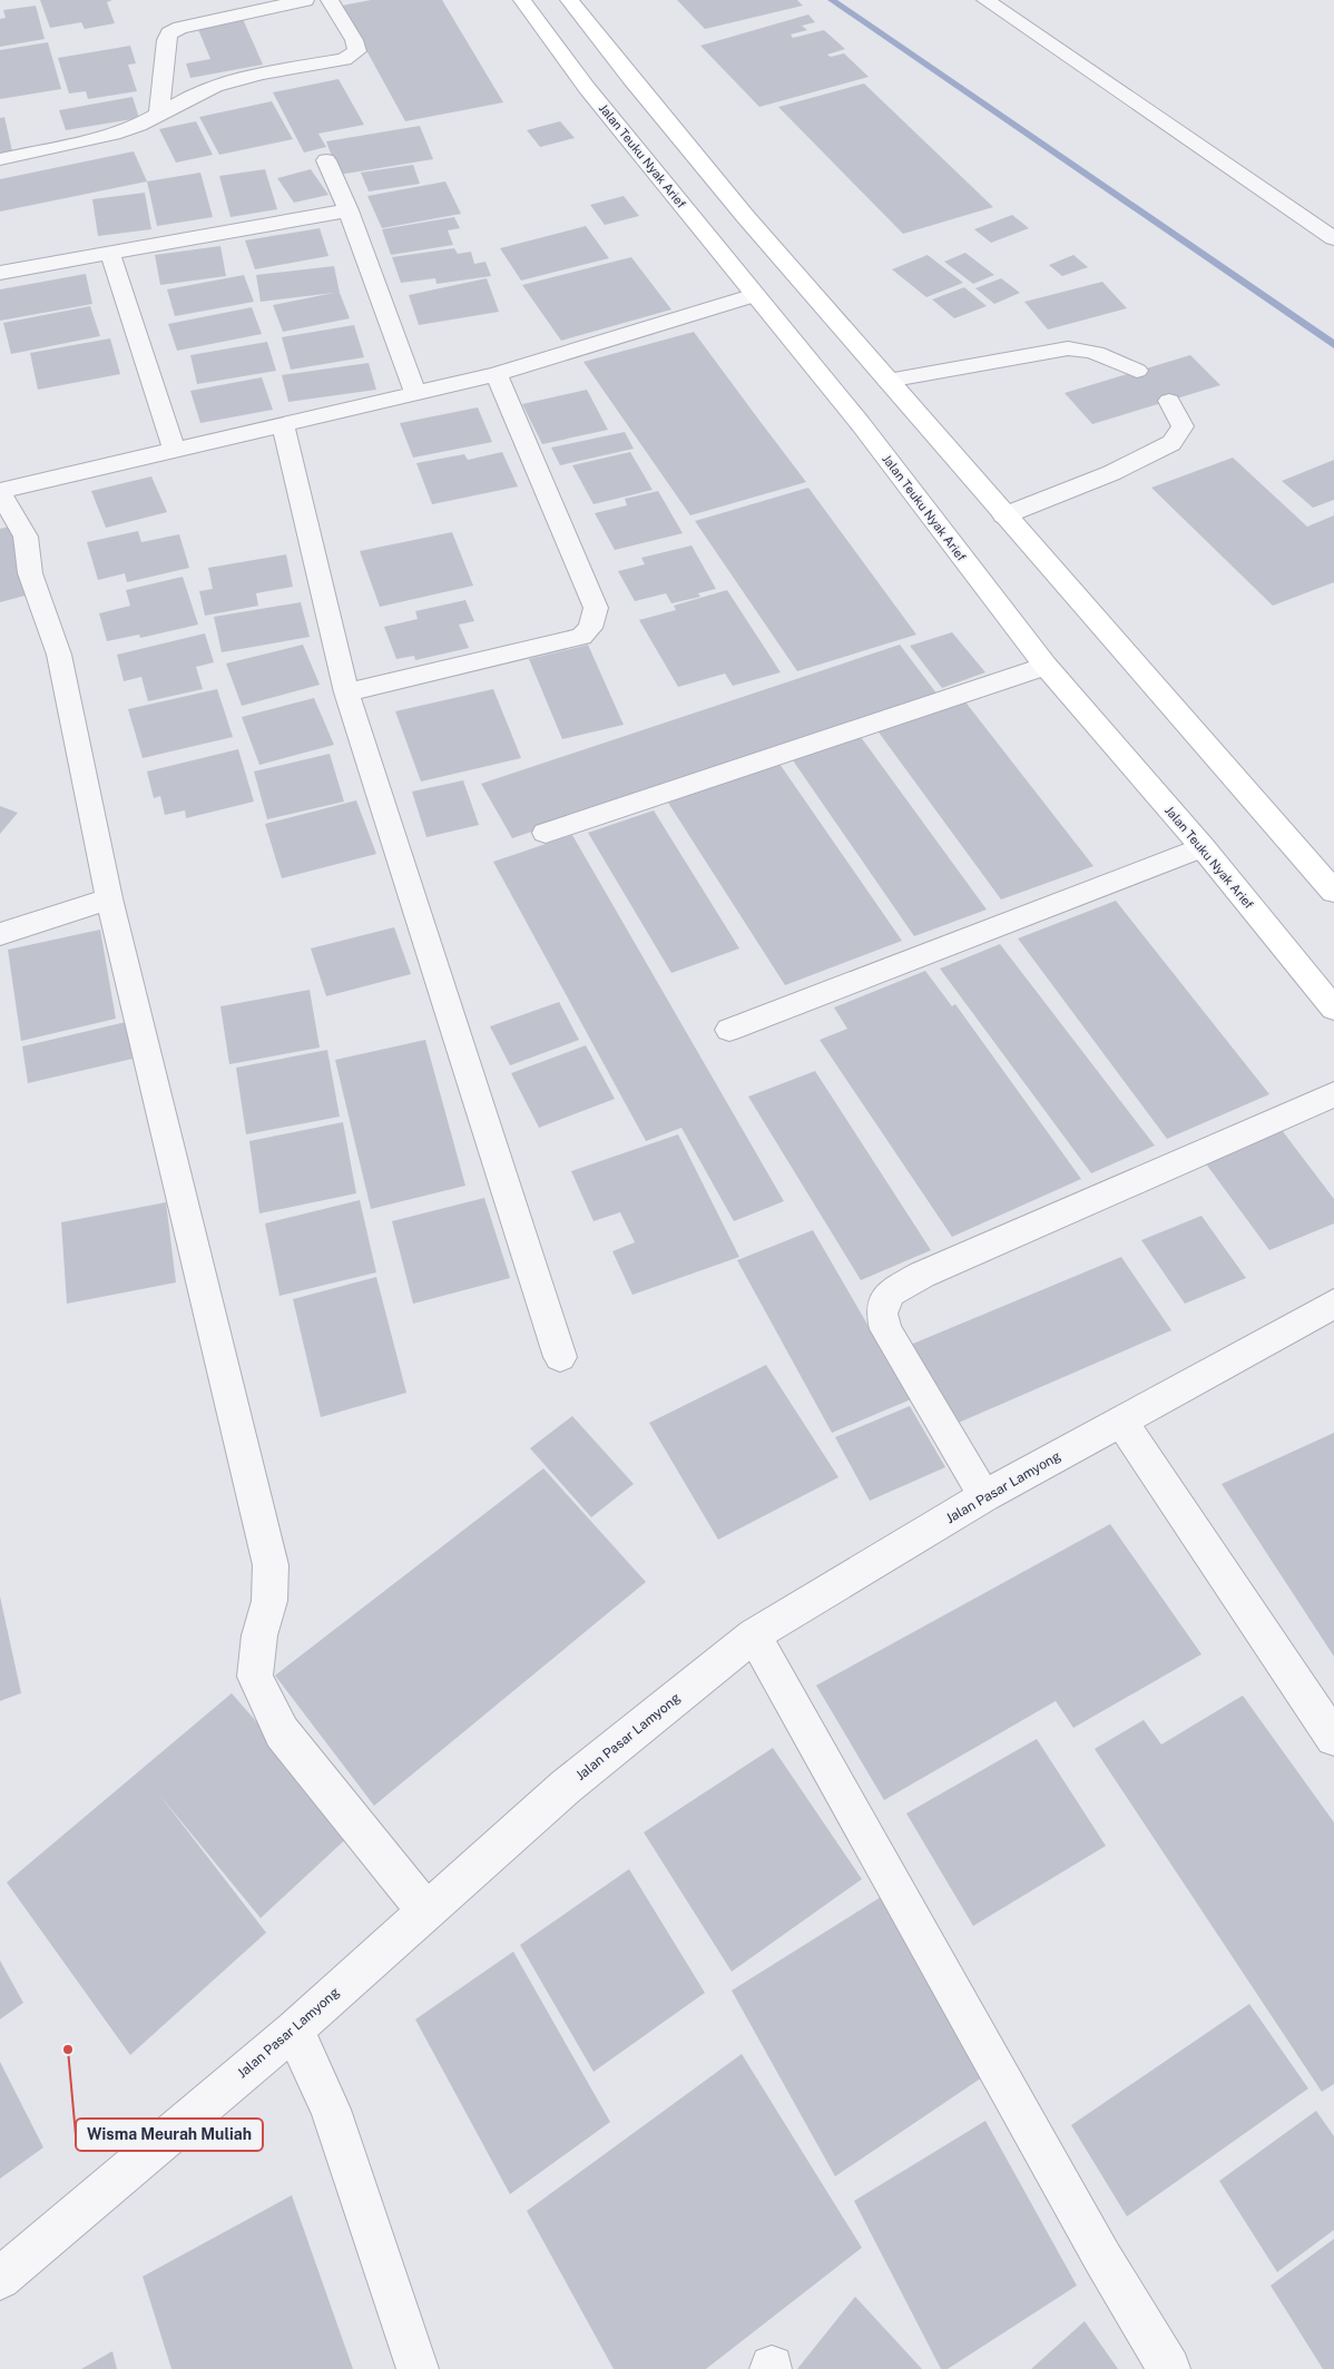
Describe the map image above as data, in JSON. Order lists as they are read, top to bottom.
{
  "streets": {
    "main road": ["Jalan Teuku Nyak Arief"],
    "street": ["Jalan Pasar Lamyong"]
  },
  "places": ["Wisma Meurah Muliah"]
}
